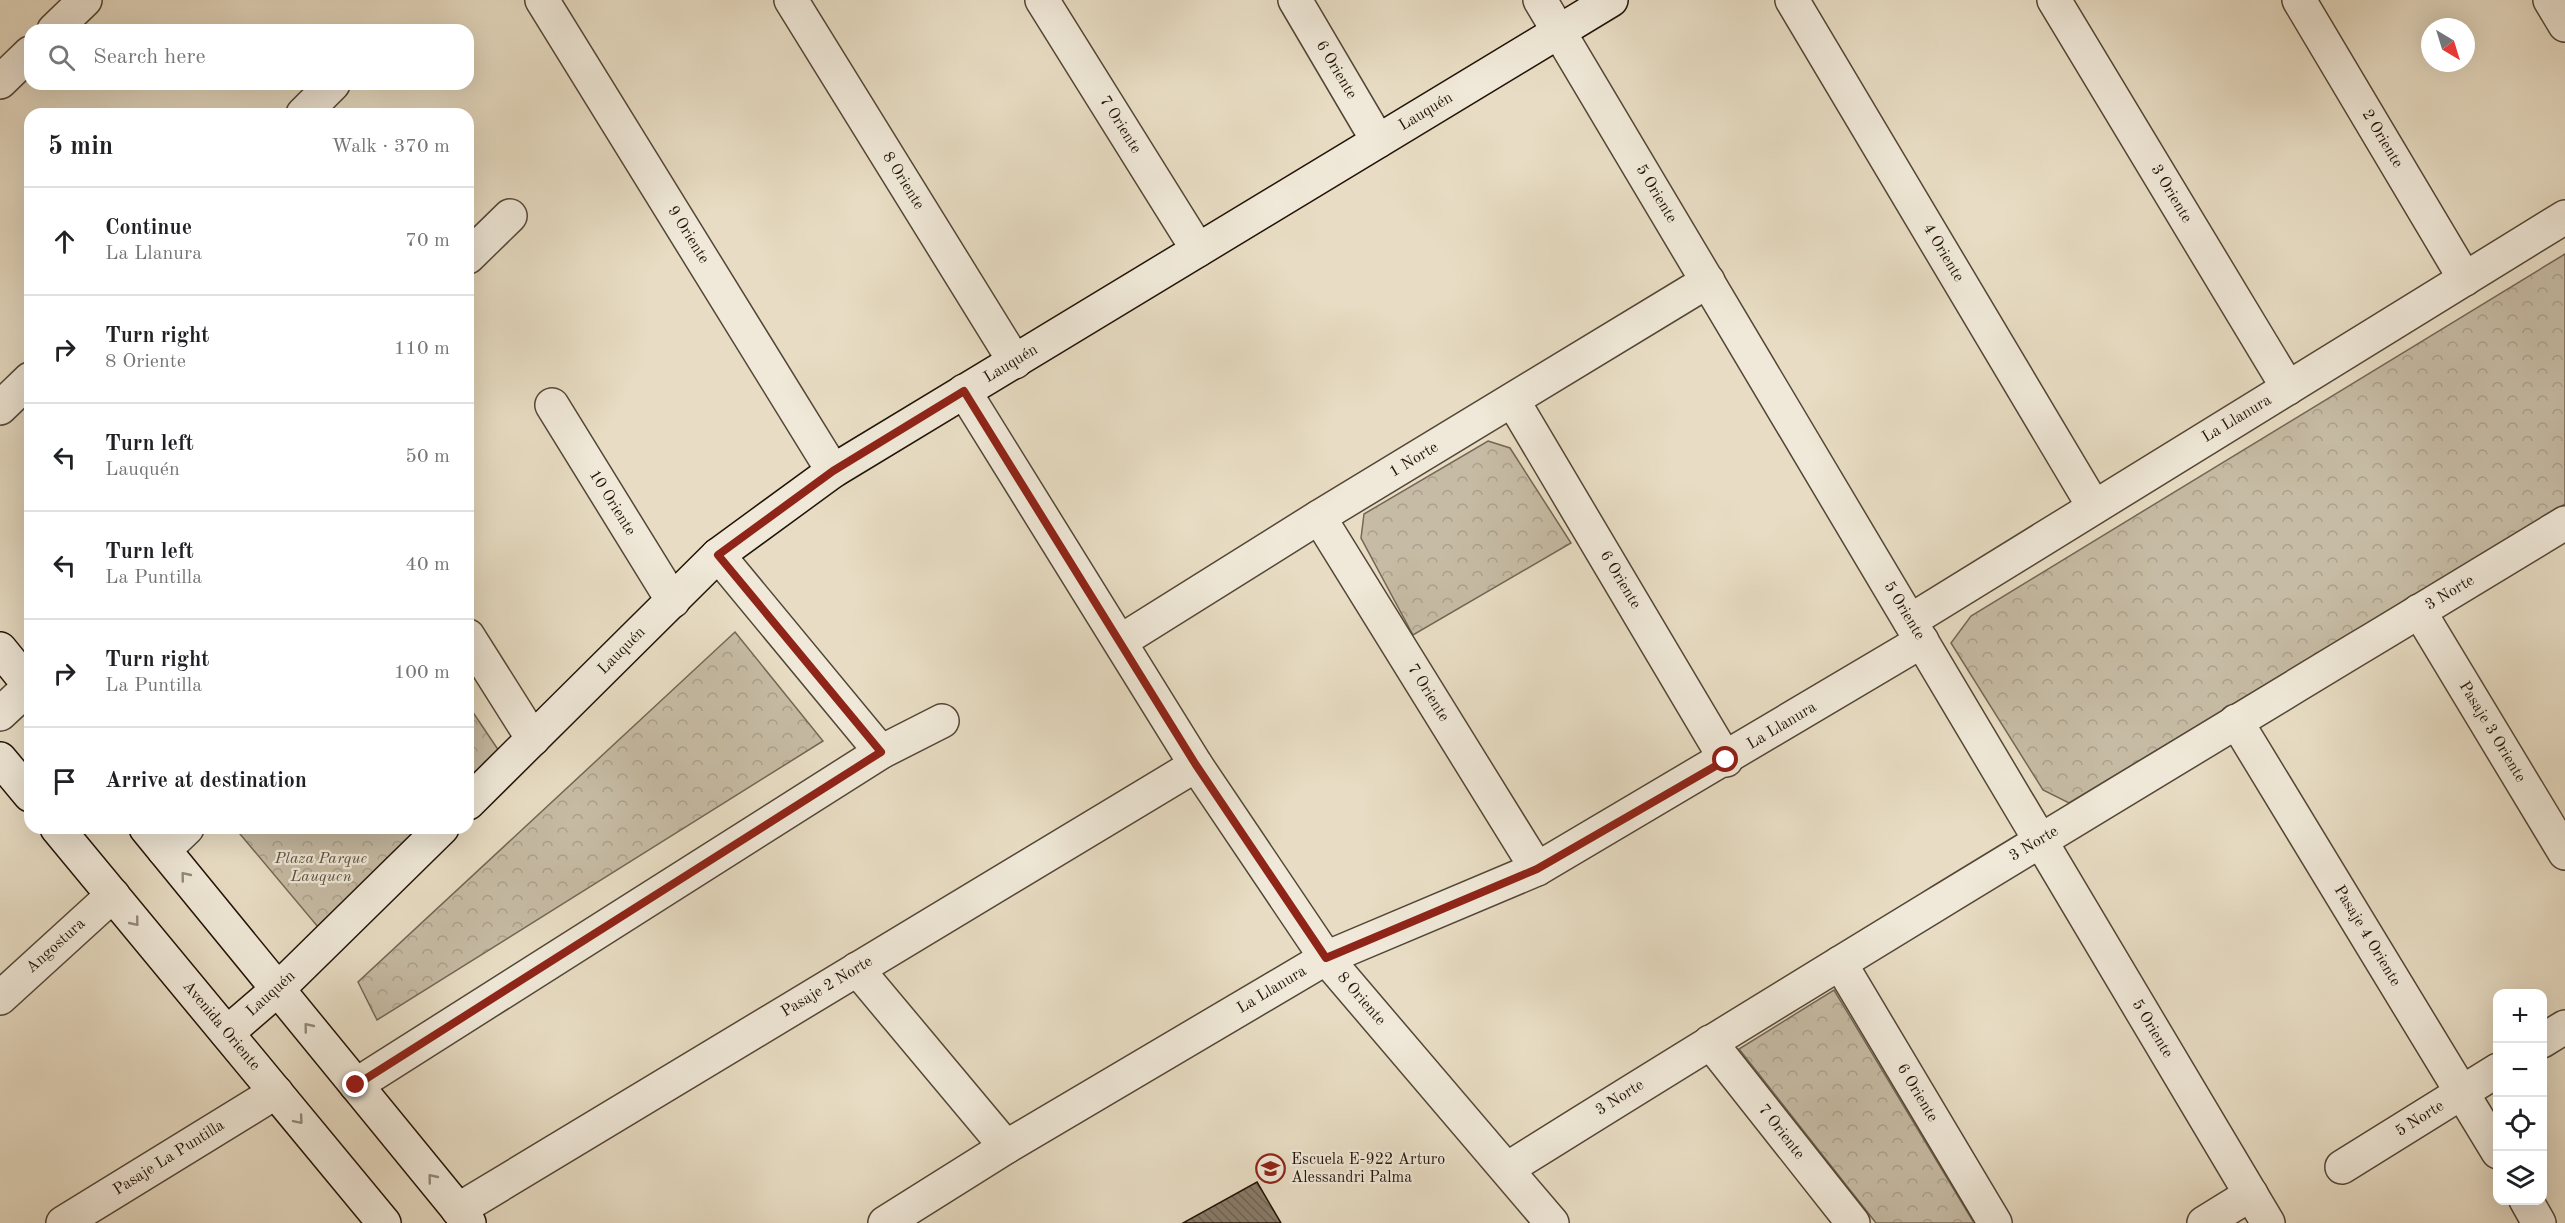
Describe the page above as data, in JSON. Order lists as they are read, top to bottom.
{
  "streets": {
    "street": [
      "6 Oriente",
      "Lauquén",
      "7 Oriente",
      "2 Oriente",
      "8 Oriente",
      "5 Oriente",
      "3 Oriente",
      "9 Oriente",
      "4 Oriente",
      "La Llanura",
      "1 Norte",
      "10 Oriente",
      "3 Norte",
      "Pasaje 3 Oriente",
      "Pasaje 4 Oriente",
      "Angostura",
      "Pasaje 2 Norte",
      "Avenida Oriente",
      "5 Norte",
      "Pasaje La Puntilla"
    ]
  },
  "crossings": [
    ["6 Oriente", "Lauquén"],
    ["6 Oriente", "La Llanura"],
    ["6 Oriente", "1 Norte"],
    ["6 Oriente", "3 Norte"],
    ["Lauquén", "7 Oriente"],
    ["Lauquén", "8 Oriente"],
    ["Lauquén", "5 Oriente"],
    ["Lauquén", "9 Oriente"],
    ["Lauquén", "10 Oriente"],
    ["Lauquén", "Avenida Oriente"],
    ["7 Oriente", "La Llanura"],
    ["7 Oriente", "1 Norte"],
    ["7 Oriente", "3 Norte"],
    ["2 Oriente", "La Llanura"],
    ["8 Oriente", "La Llanura"],
    ["8 Oriente", "1 Norte"],
    ["8 Oriente", "3 Norte"],
    ["8 Oriente", "Pasaje 2 Norte"],
    ["5 Oriente", "La Llanura"],
    ["5 Oriente", "1 Norte"],
    ["5 Oriente", "3 Norte"],
    ["3 Oriente", "La Llanura"],
    ["4 Oriente", "La Llanura"],
    ["3 Norte", "Pasaje 3 Oriente"],
    ["3 Norte", "Pasaje 4 Oriente"],
    ["Pasaje 4 Oriente", "5 Norte"],
    ["Angostura", "Avenida Oriente"],
    ["Avenida Oriente", "Pasaje La Puntilla"]
  ],
  "parks": ["Plaza Parque Lauquen"],
  "places": {
    "school or university": ["Escuela E-922 Arturo Alessandri Palma"]
  },
  "north": "bottom right",
  "page": {
    "search": "Search here",
    "heading": ["5 min", "Walk · 370 m"],
    "list": [
      ["Continue", "La Llanura", "70 m"],
      ["Turn right", "8 Oriente", "110 m"],
      ["Turn left", "Lauquén", "50 m"],
      ["Turn left", "La Puntilla", "40 m"],
      ["Turn right", "La Puntilla", "100 m"],
      "Arrive at destination"
    ],
    "map_buttons": ["+", "−"]
  }
}
